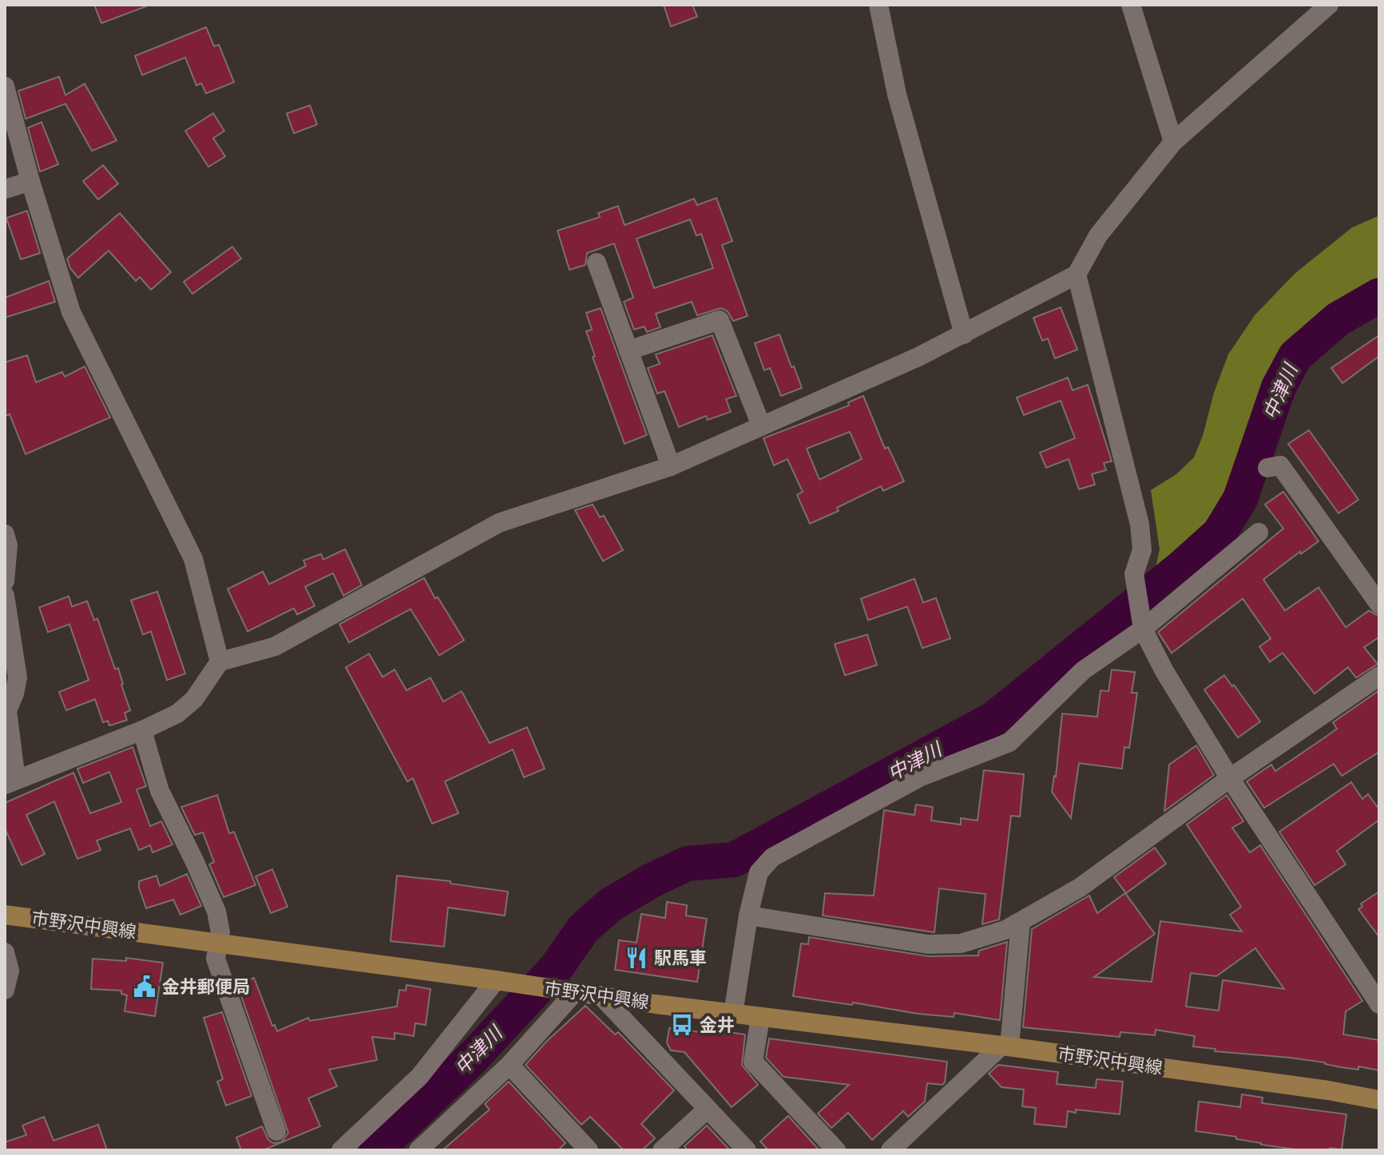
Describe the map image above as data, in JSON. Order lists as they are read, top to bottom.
{
  "streets": {
    "main road": ["市野沢中興線"]
  },
  "water": ["中津川"],
  "places": {
    "restaurant": ["駅馬車"],
    "public building": ["金井郵便局"],
    "bus stop": ["金井"]
  }
}
